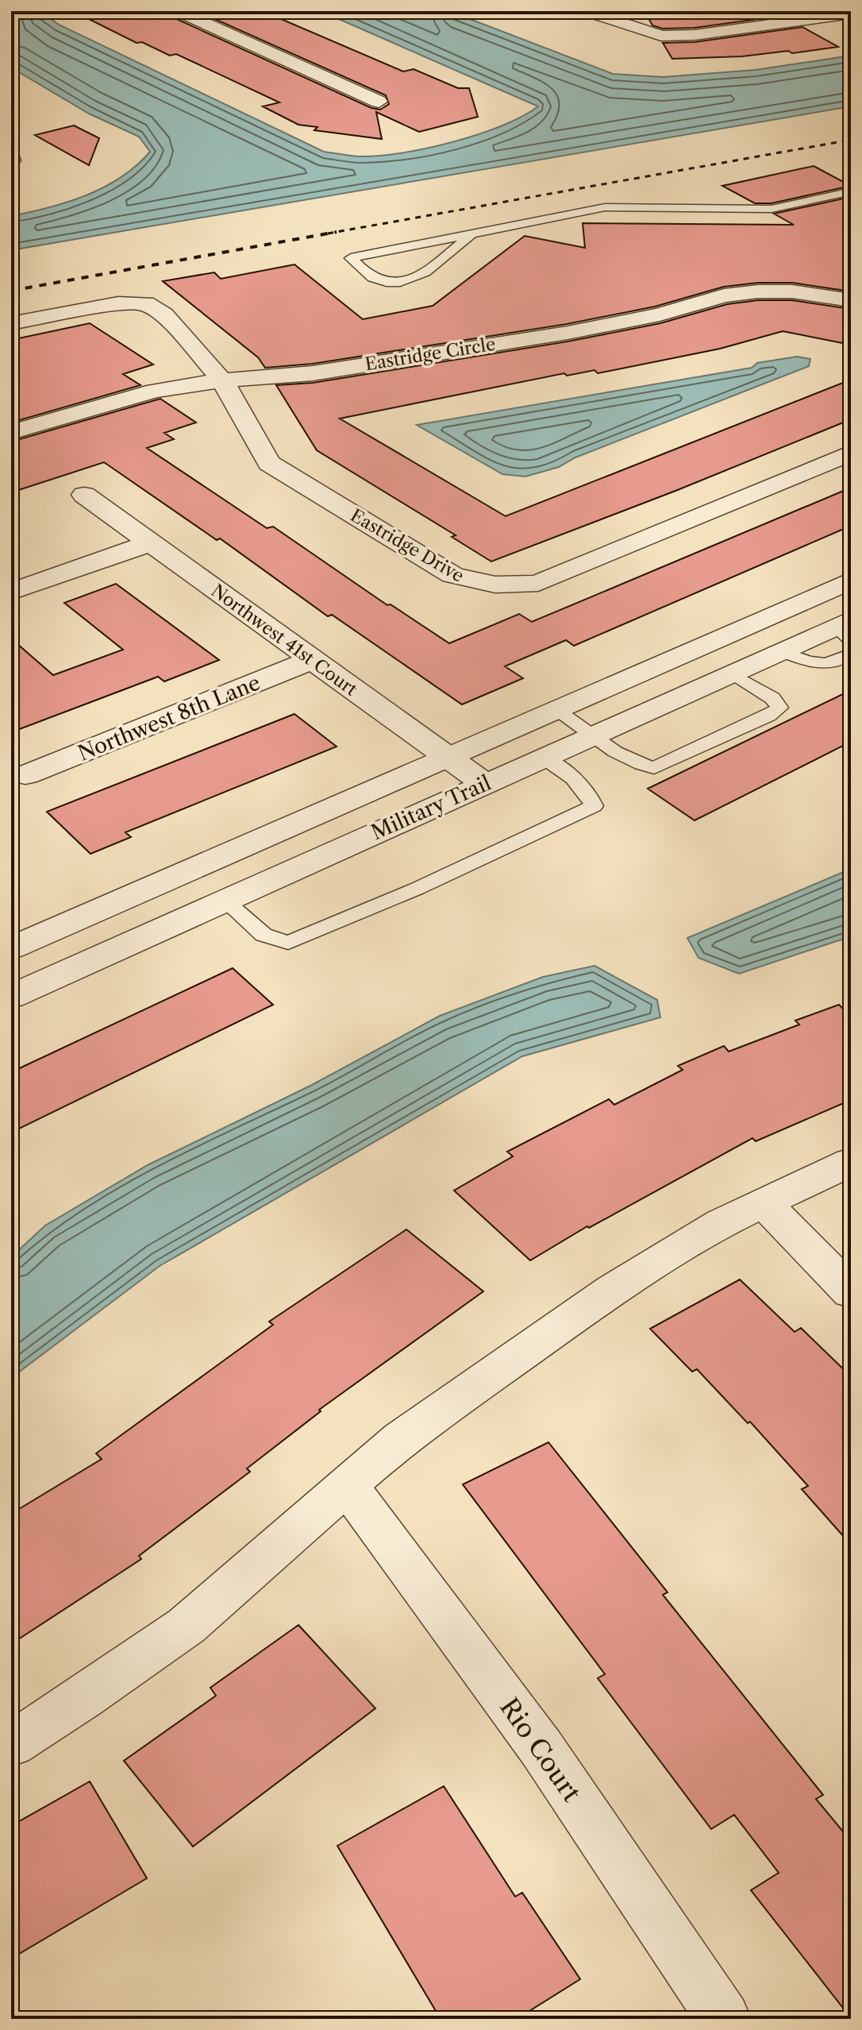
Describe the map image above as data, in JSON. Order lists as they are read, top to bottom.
{
  "streets": {
    "street": [
      "Eastridge Circle",
      "Eastridge Drive",
      "Northwest 41st Court",
      "Northwest 8th Lane",
      "Military Trail",
      "Rio Court"
    ]
  },
  "crossings": [
    ["Eastridge Circle", "Eastridge Drive"],
    ["Northwest 41st Court", "Northwest 8th Lane"],
    ["Northwest 41st Court", "Military Trail"]
  ]
}
